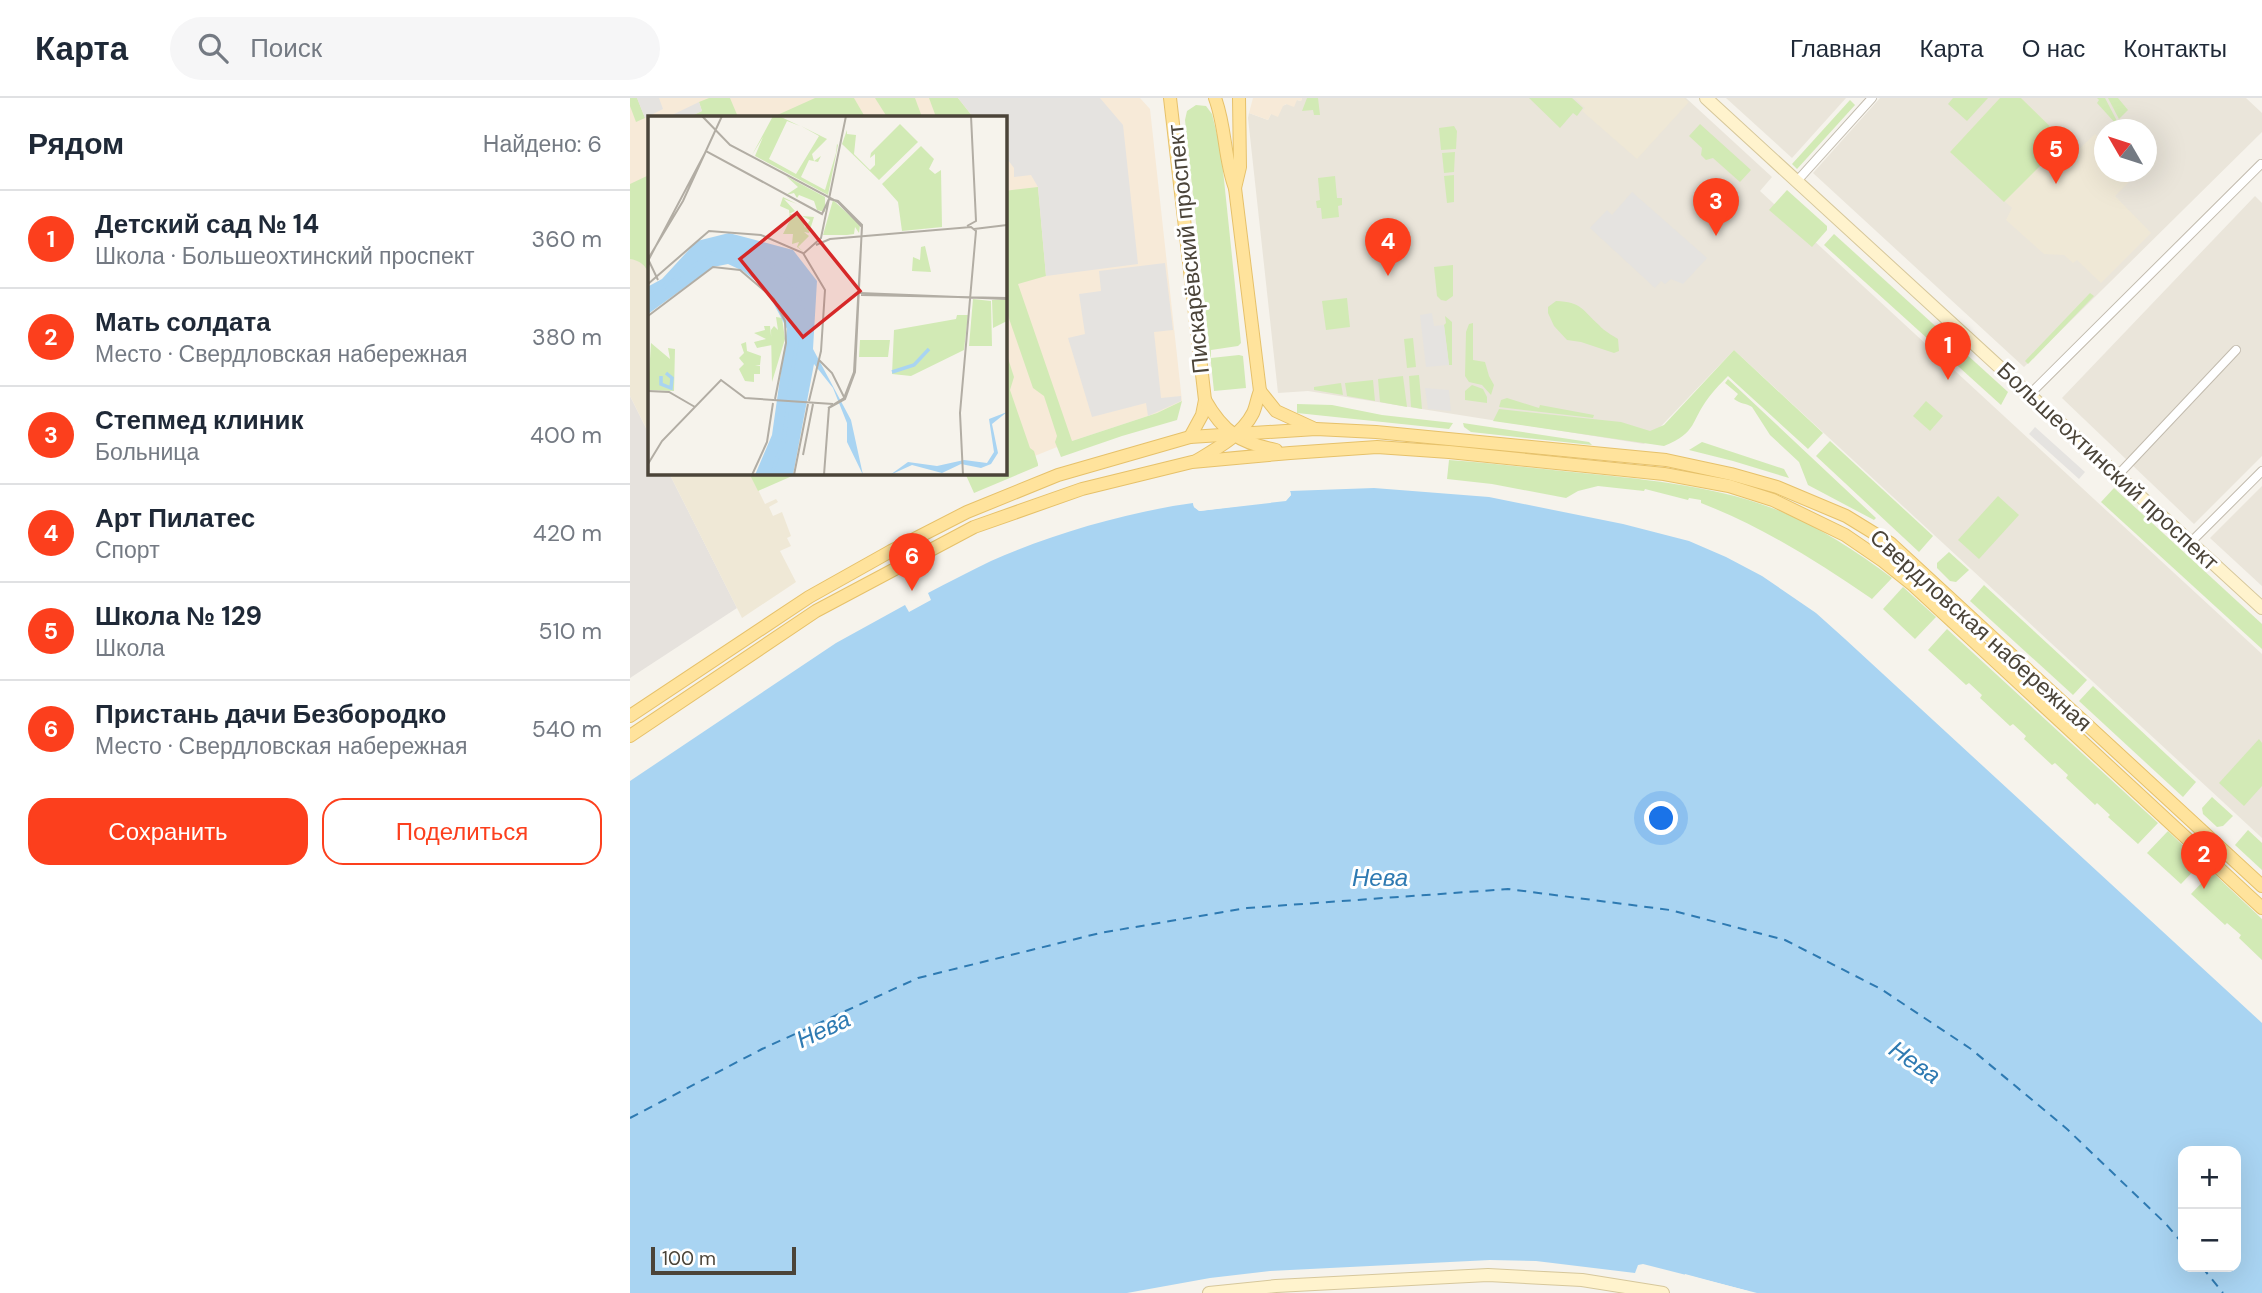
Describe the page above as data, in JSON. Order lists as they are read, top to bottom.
{
  "streets": {
    "main road": ["Пискарёвский проспект", "Свердловская набережная"],
    "street": ["Большеохтинский проспект"]
  },
  "crossings": [
    ["Пискарёвский проспект", "Свердловская набережная"]
  ],
  "water": ["Нева"],
  "scale_bar": "100 m",
  "north": "top left",
  "page": {
    "header": "Карта",
    "search": "Поиск",
    "nav": [
      "Главная",
      "Карта",
      "О нас",
      "Контакты"
    ],
    "heading": ["Рядом", "Найдено: 6"],
    "pins": [
      "5",
      "3",
      "4",
      "1",
      "6",
      "2"
    ],
    "list": [
      {
        "mark": "1",
        "name": "Детский сад № 14",
        "note": "Школа · Большеохтинский проспект",
        "value": "360 m"
      },
      {
        "mark": "2",
        "name": "Мать солдата",
        "note": "Место · Свердловская набережная",
        "value": "380 m"
      },
      {
        "mark": "3",
        "name": "Степмед клиник",
        "note": "Больница",
        "value": "400 m"
      },
      {
        "mark": "4",
        "name": "Арт Пилатес",
        "note": "Спорт",
        "value": "420 m"
      },
      {
        "mark": "5",
        "name": "Школа № 129",
        "note": "Школа",
        "value": "510 m"
      },
      {
        "mark": "6",
        "name": "Пристань дачи Безбородко",
        "note": "Место · Свердловская набережная",
        "value": "540 m"
      }
    ],
    "buttons": ["Сохранить", "Поделиться"],
    "map_buttons": ["+", "−"],
    "scale": "100 m"
  }
}
